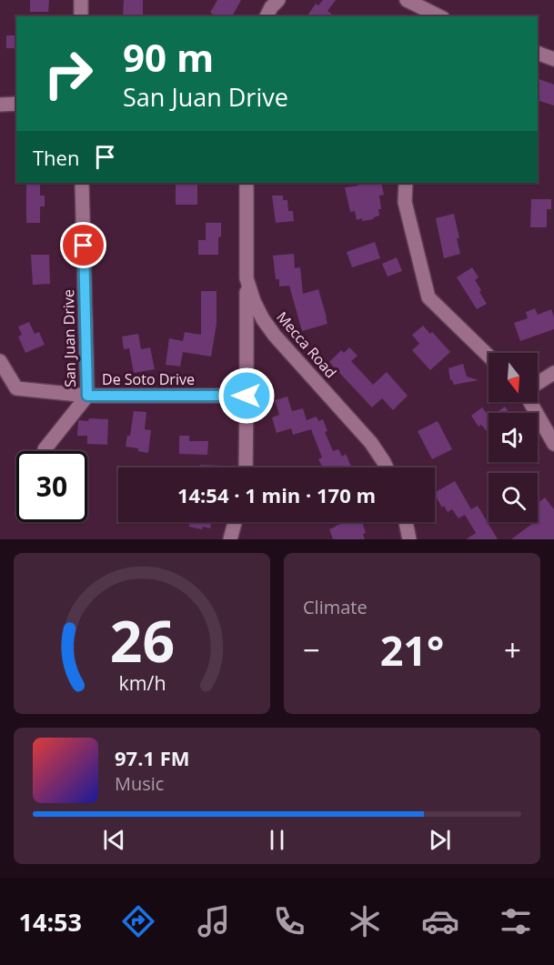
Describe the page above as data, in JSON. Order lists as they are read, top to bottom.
{
  "streets": {
    "street": ["San Juan Drive", "Mecca Road", "De Soto Drive"]
  },
  "crossings": [
    ["San Juan Drive", "De Soto Drive"]
  ],
  "north": "bottom",
  "page": {
    "turn": ["90 m", "San Juan Drive"],
    "then": "Then",
    "limit": "30",
    "trip": "14:54 · 1 min · 170 m",
    "tile": "Climate",
    "heat": ["−", "21°", "+"],
    "song": ["97.1 FM", "Music"],
    "tabs": "14:53",
    "gauge": ["26", "km/h"]
  }
}
